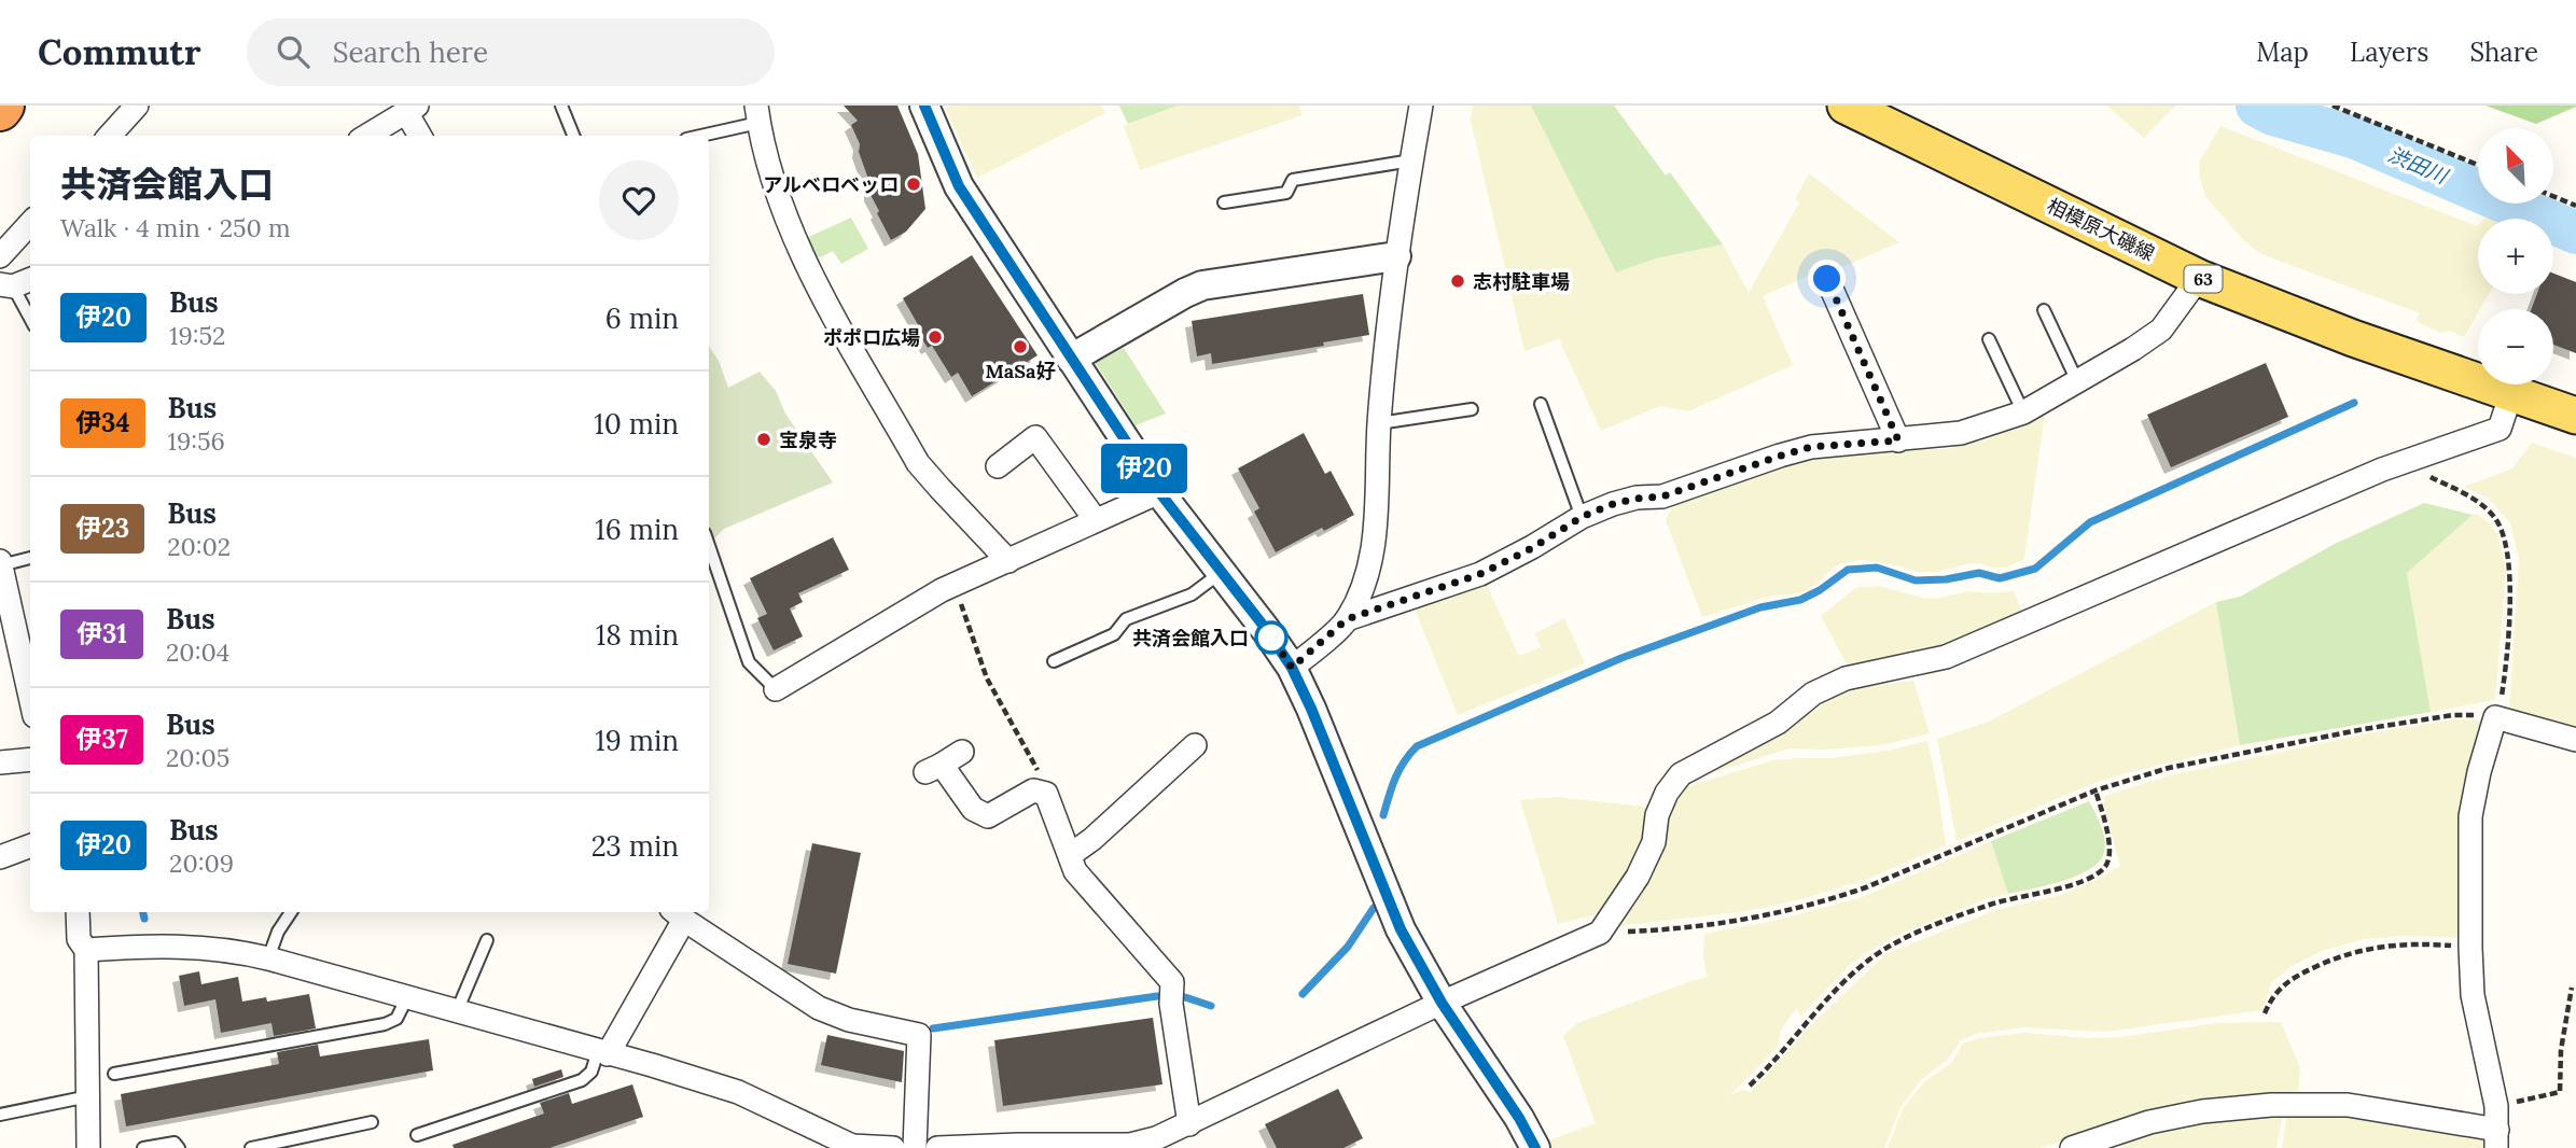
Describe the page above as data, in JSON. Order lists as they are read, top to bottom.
{
  "streets": {
    "main road": ["相模原大磯線", "63"]
  },
  "water": ["渋田川"],
  "places": [
    "アルベロベッロ",
    "志村駐車場",
    "ポポロ広場",
    "MaSa好",
    "宝泉寺",
    "共済会館入口"
  ],
  "lines": ["bus line 伊20"],
  "north": "top left",
  "page": {
    "header": "Commutr",
    "search": "Search here",
    "nav": ["Map", "Layers", "Share"],
    "on_map": "伊20",
    "map_buttons": ["+", "−"],
    "heading": ["共済会館入口", "Walk · 4 min · 250 m"],
    "list": [
      {
        "mark": "伊20",
        "name": "Bus",
        "note": "19:52",
        "value": "6 min"
      },
      {
        "mark": "伊34",
        "name": "Bus",
        "note": "19:56",
        "value": "10 min"
      },
      {
        "mark": "伊23",
        "name": "Bus",
        "note": "20:02",
        "value": "16 min"
      },
      {
        "mark": "伊31",
        "name": "Bus",
        "note": "20:04",
        "value": "18 min"
      },
      {
        "mark": "伊37",
        "name": "Bus",
        "note": "20:05",
        "value": "19 min"
      },
      {
        "mark": "伊20",
        "name": "Bus",
        "note": "20:09",
        "value": "23 min"
      }
    ]
  }
}
